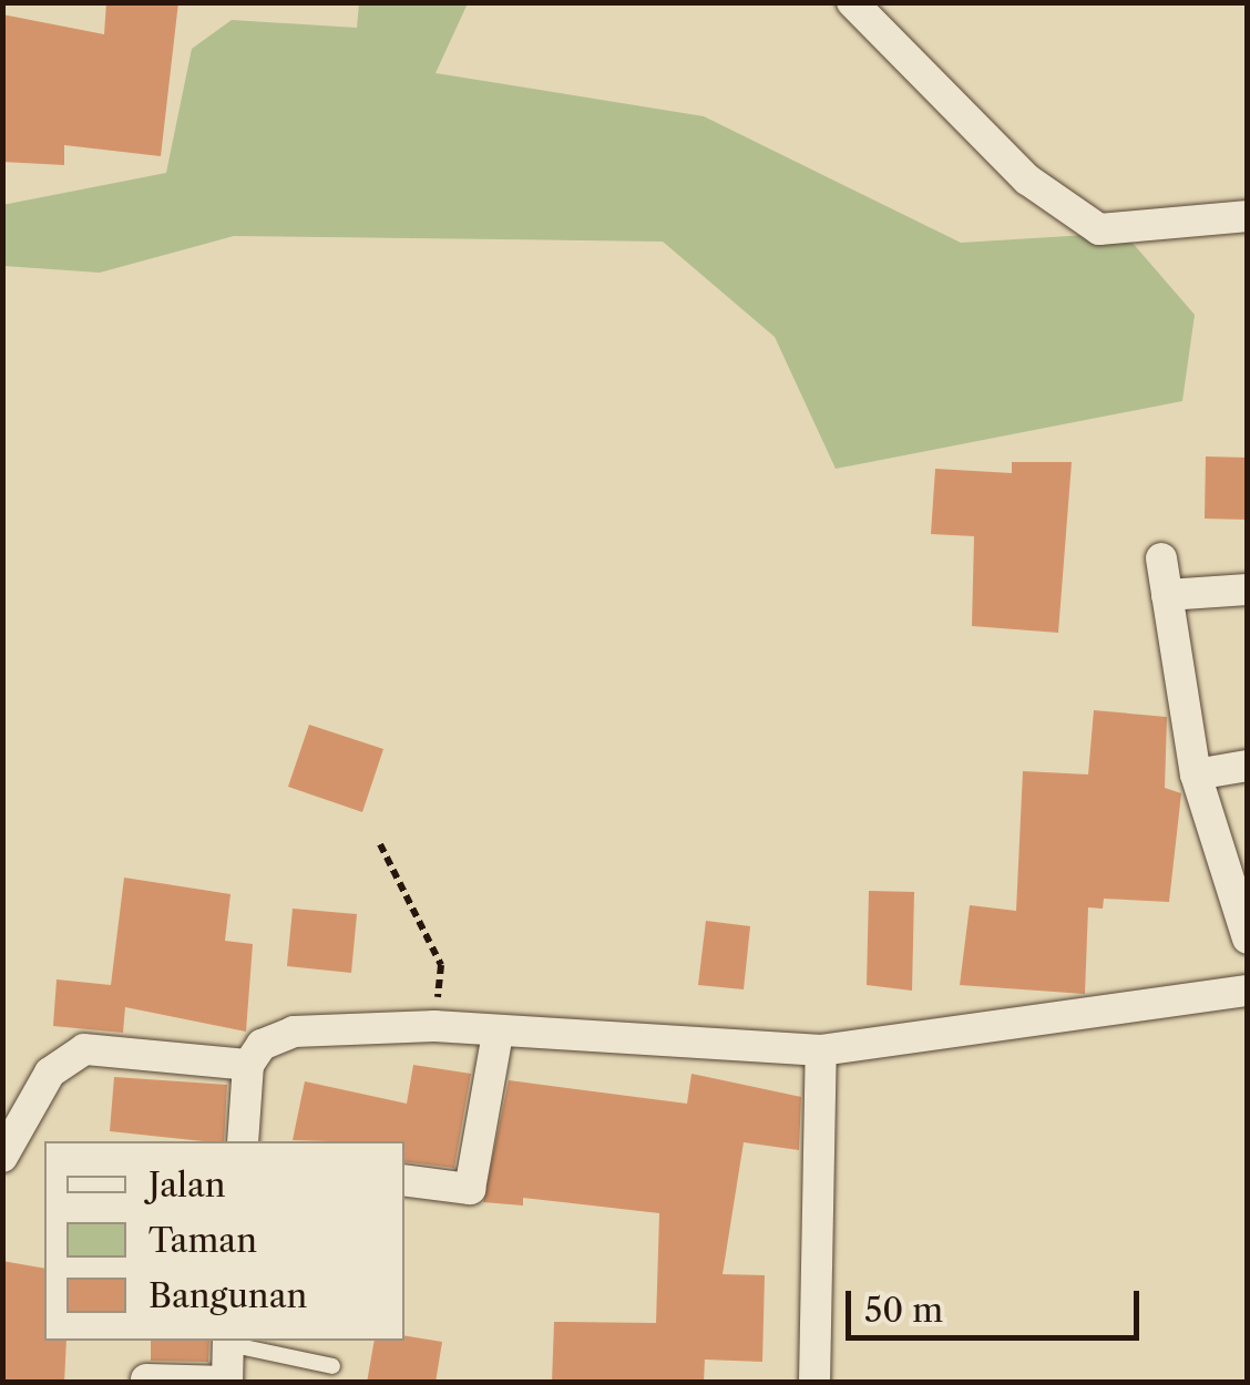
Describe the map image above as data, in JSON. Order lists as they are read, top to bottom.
{
  "legend": ["Jalan", "Taman", "Bangunan"],
  "scale_bar": "50 m"
}
